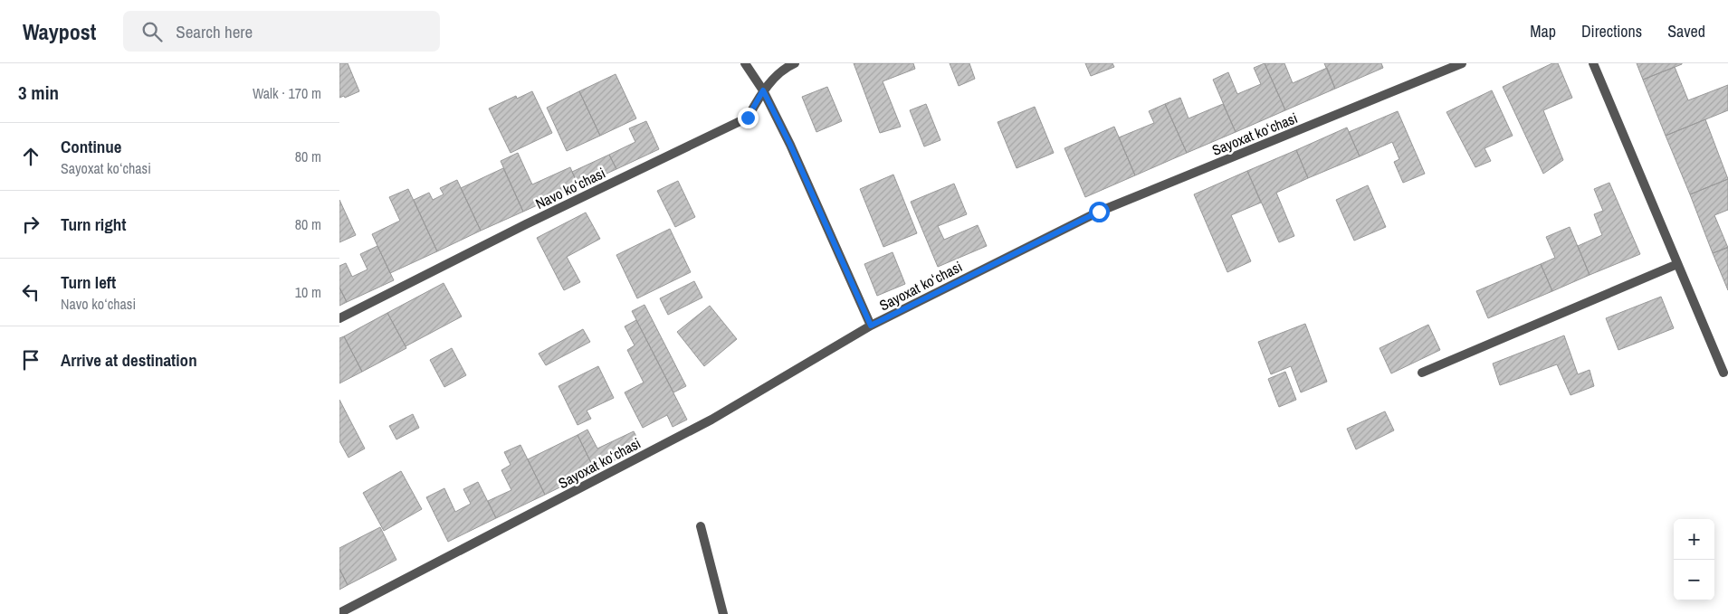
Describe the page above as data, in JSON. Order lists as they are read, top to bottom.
{
  "streets": {
    "street": ["Sayoxat koʻchasi", "Navo koʻchasi"]
  },
  "page": {
    "header": "Waypost",
    "search": "Search here",
    "nav": ["Map", "Directions", "Saved"],
    "heading": ["3 min", "Walk · 170 m"],
    "list": [
      ["Continue", "Sayoxat koʻchasi", "80 m"],
      ["Turn right", "80 m"],
      ["Turn left", "Navo koʻchasi", "10 m"],
      "Arrive at destination"
    ],
    "map_buttons": ["+", "−"]
  }
}
